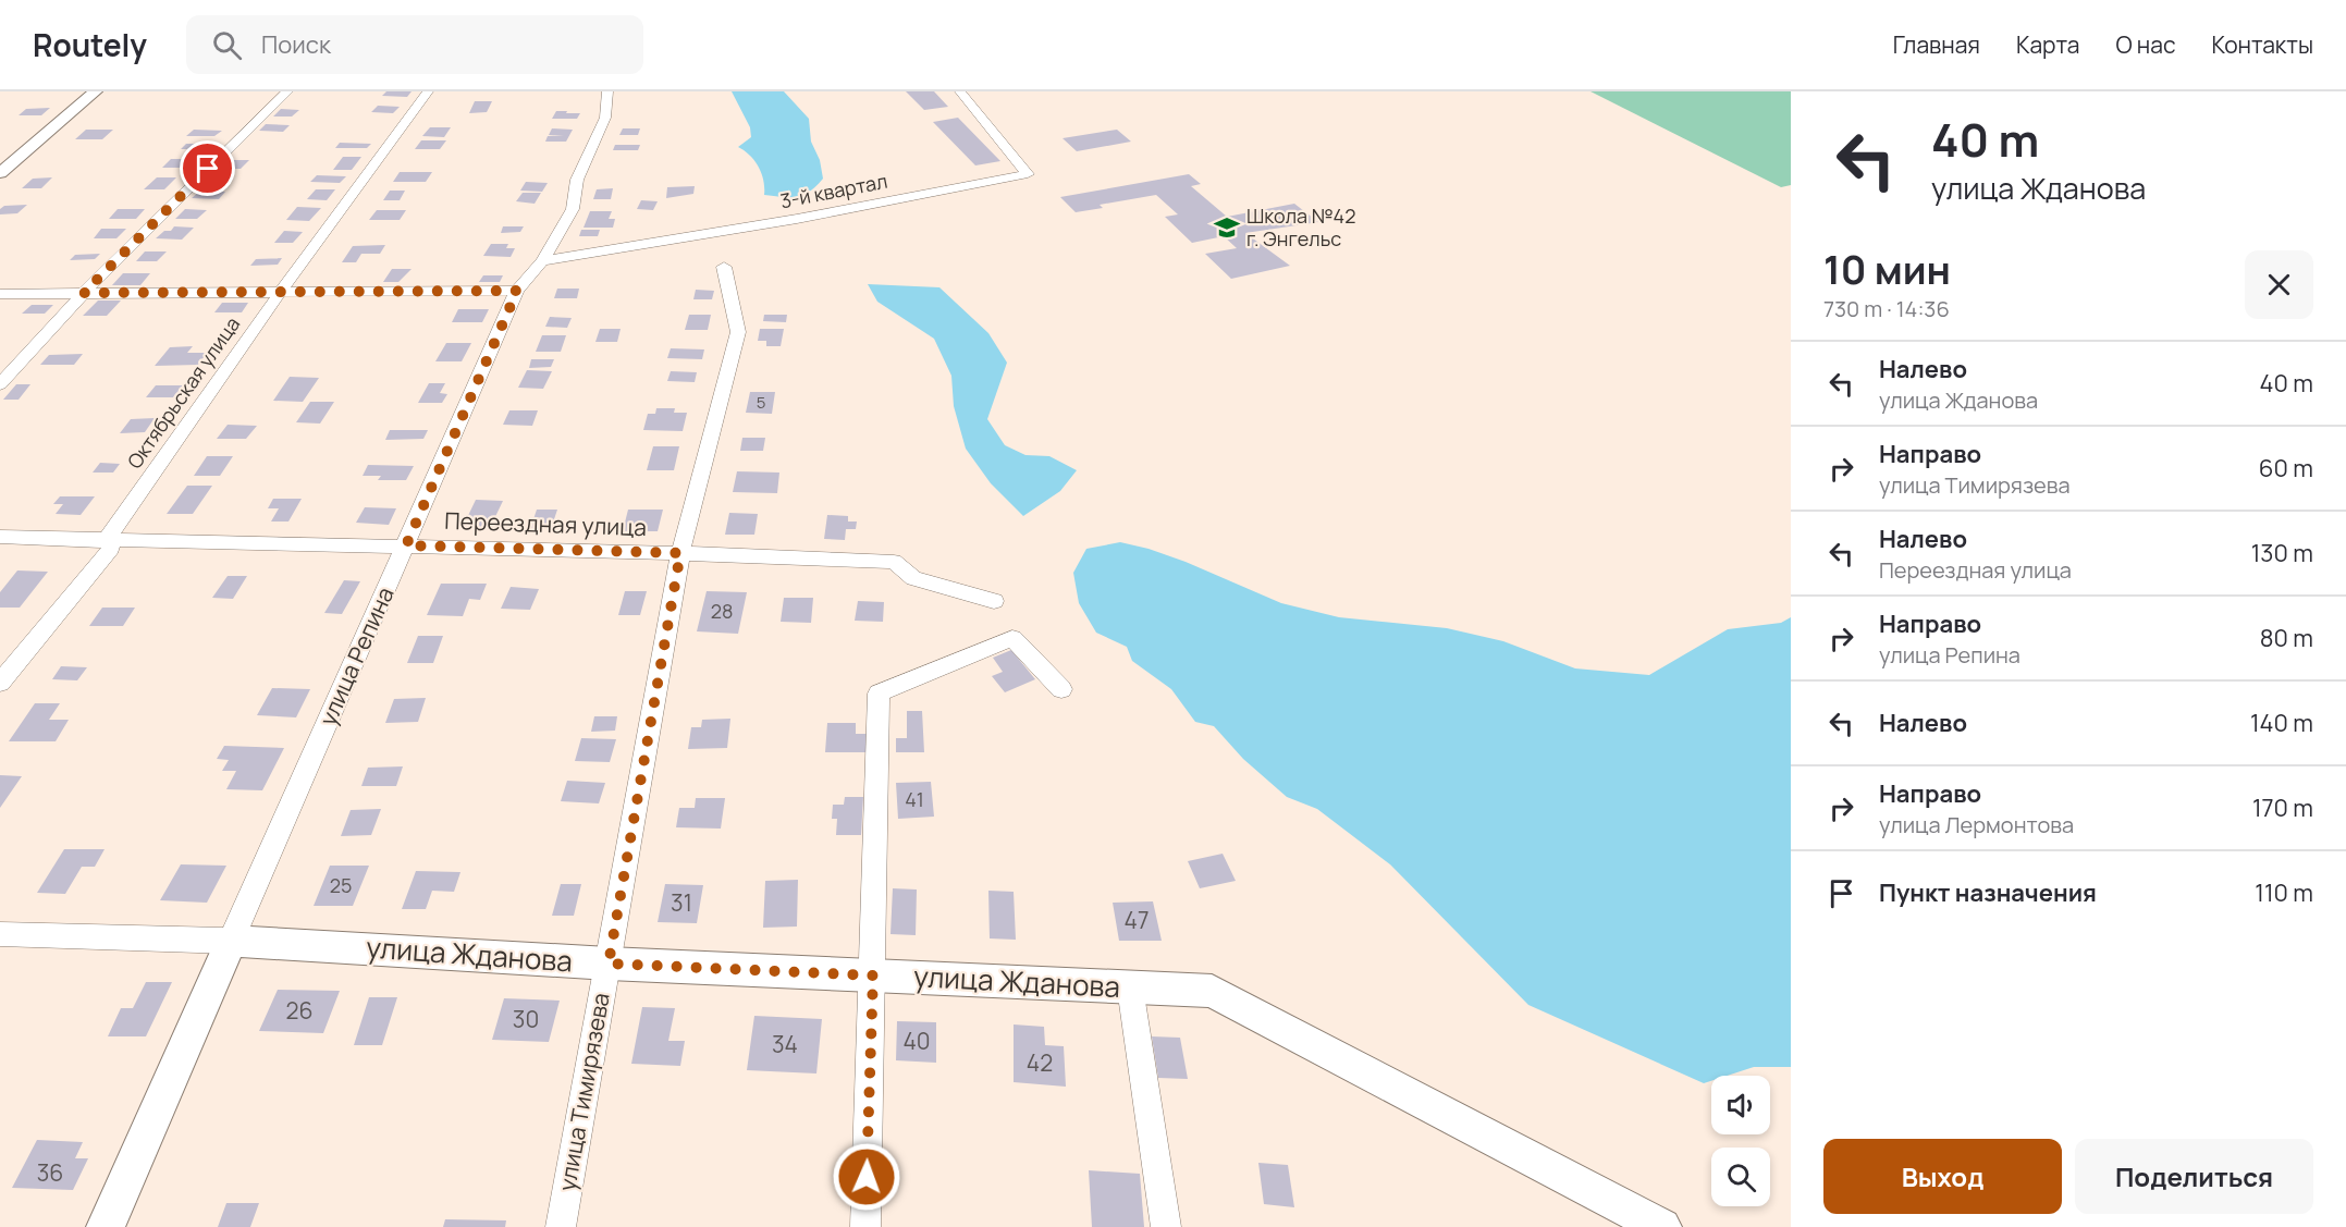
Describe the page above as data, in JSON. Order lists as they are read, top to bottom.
{
  "streets": {
    "street": [
      "3-й квартал",
      "Октябрьская улица",
      "Переездная улица",
      "улица Репина",
      "улица Жданова",
      "улица Тимирязева"
    ]
  },
  "crossings": [
    ["3-й квартал", "улица Репина"],
    ["Октябрьская улица", "Переездная улица"],
    ["Переездная улица", "улица Репина"],
    ["Переездная улица", "улица Тимирязева"],
    ["улица Репина", "улица Жданова"],
    ["улица Жданова", "улица Тимирязева"]
  ],
  "places": {
    "school or university": ["Школа №42 г. Энгельс"]
  },
  "house_numbers": [
    "5",
    "28",
    "41",
    "25",
    "31",
    "47",
    "26",
    "30",
    "40",
    "34",
    "42",
    "36"
  ],
  "page": {
    "header": "Routely",
    "search": "Поиск",
    "nav": [
      "Главная",
      "Карта",
      "О нас",
      "Контакты"
    ],
    "turn": ["40 m", "улица Жданова"],
    "heading": ["10 мин", "730 m · 14:36"],
    "list": [
      {
        "name": "Налево",
        "note": "улица Жданова",
        "value": "40 m"
      },
      {
        "name": "Направо",
        "note": "улица Тимирязева",
        "value": "60 m"
      },
      {
        "name": "Налево",
        "note": "Переездная улица",
        "value": "130 m"
      },
      {
        "name": "Направо",
        "note": "улица Репина",
        "value": "80 m"
      },
      {
        "name": "Налево",
        "value": "140 m"
      },
      {
        "name": "Направо",
        "note": "улица Лермонтова",
        "value": "170 m"
      },
      {
        "name": "Пункт назначения",
        "value": "110 m"
      }
    ],
    "buttons": ["Выход", "Поделиться"]
  }
}
